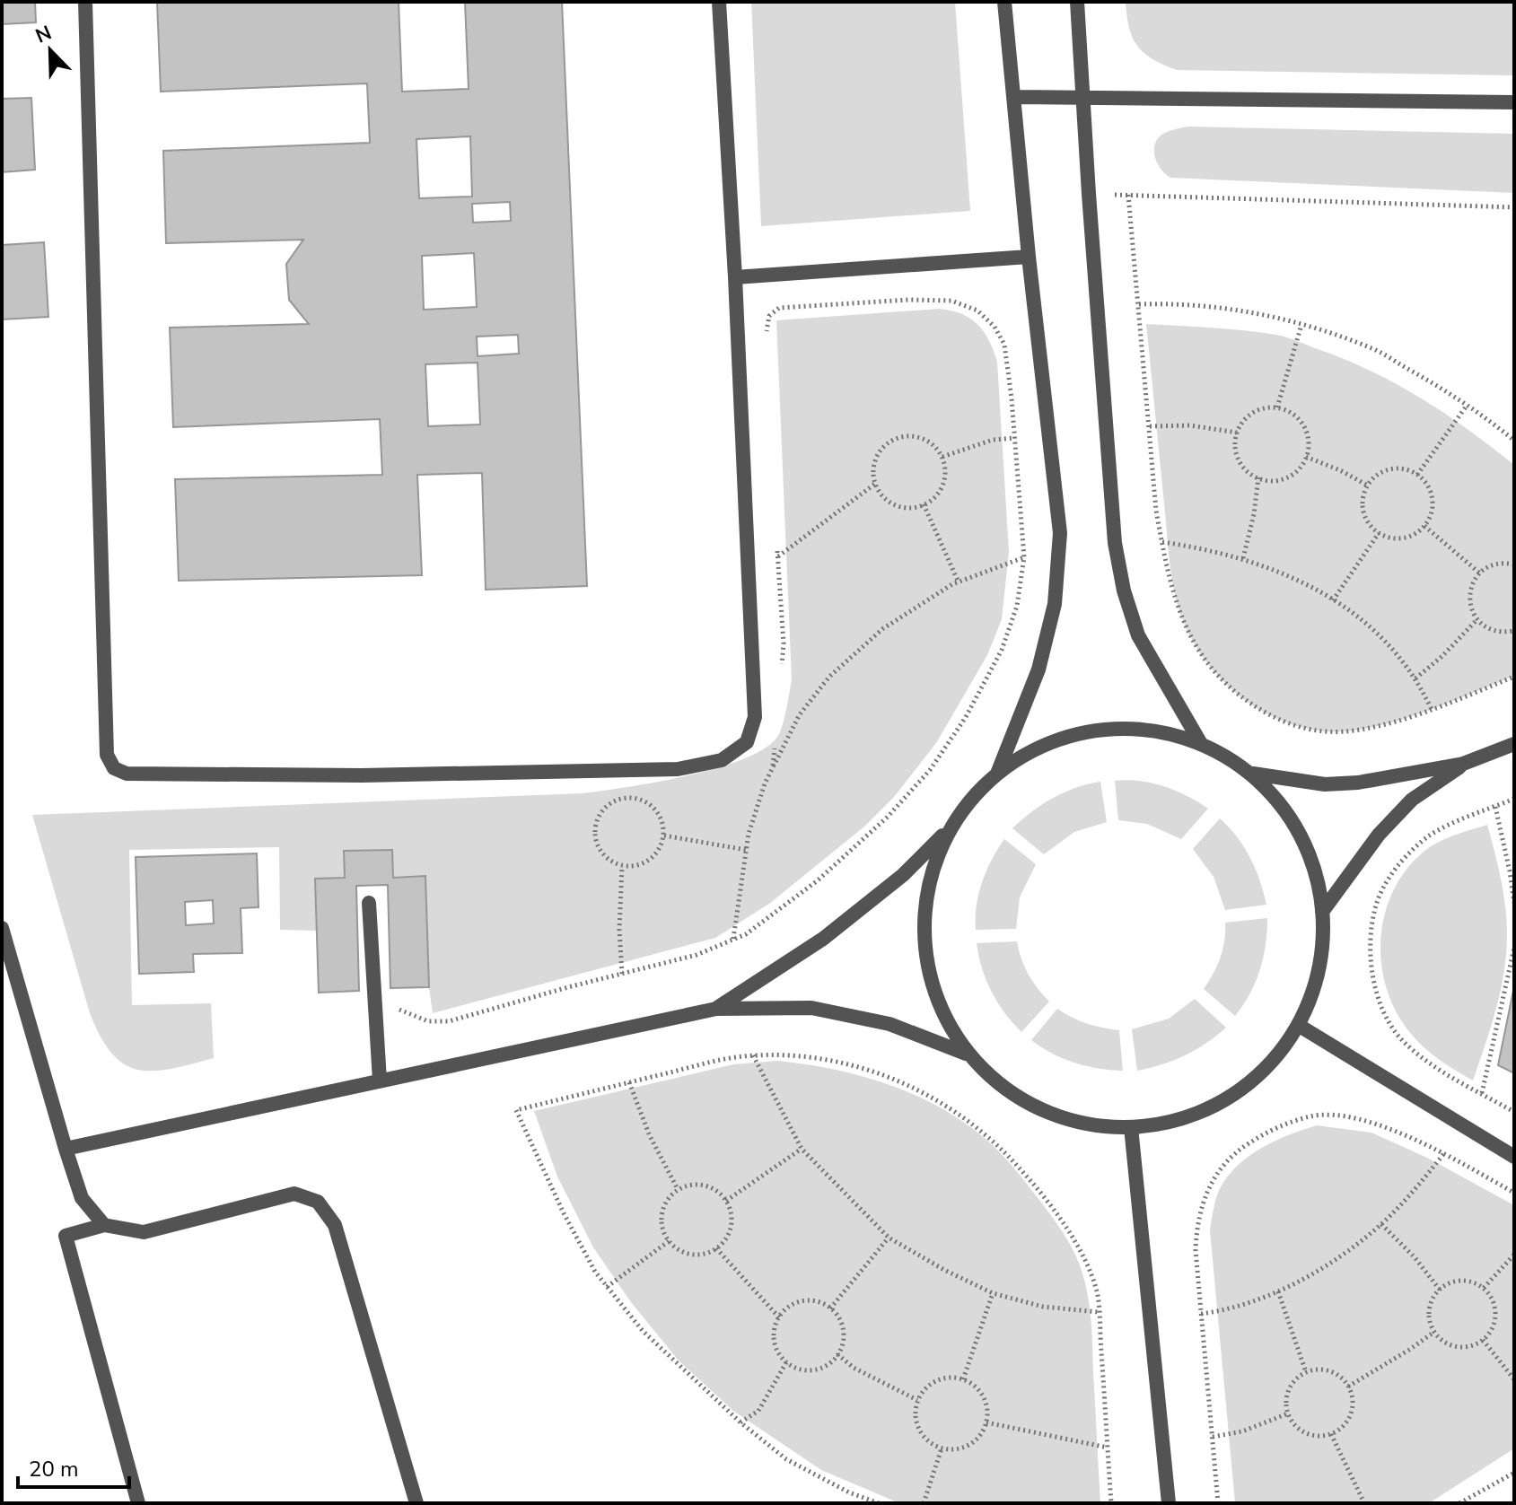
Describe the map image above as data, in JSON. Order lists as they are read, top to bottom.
{
  "scale_bar": "20 m",
  "north": "top left"
}
